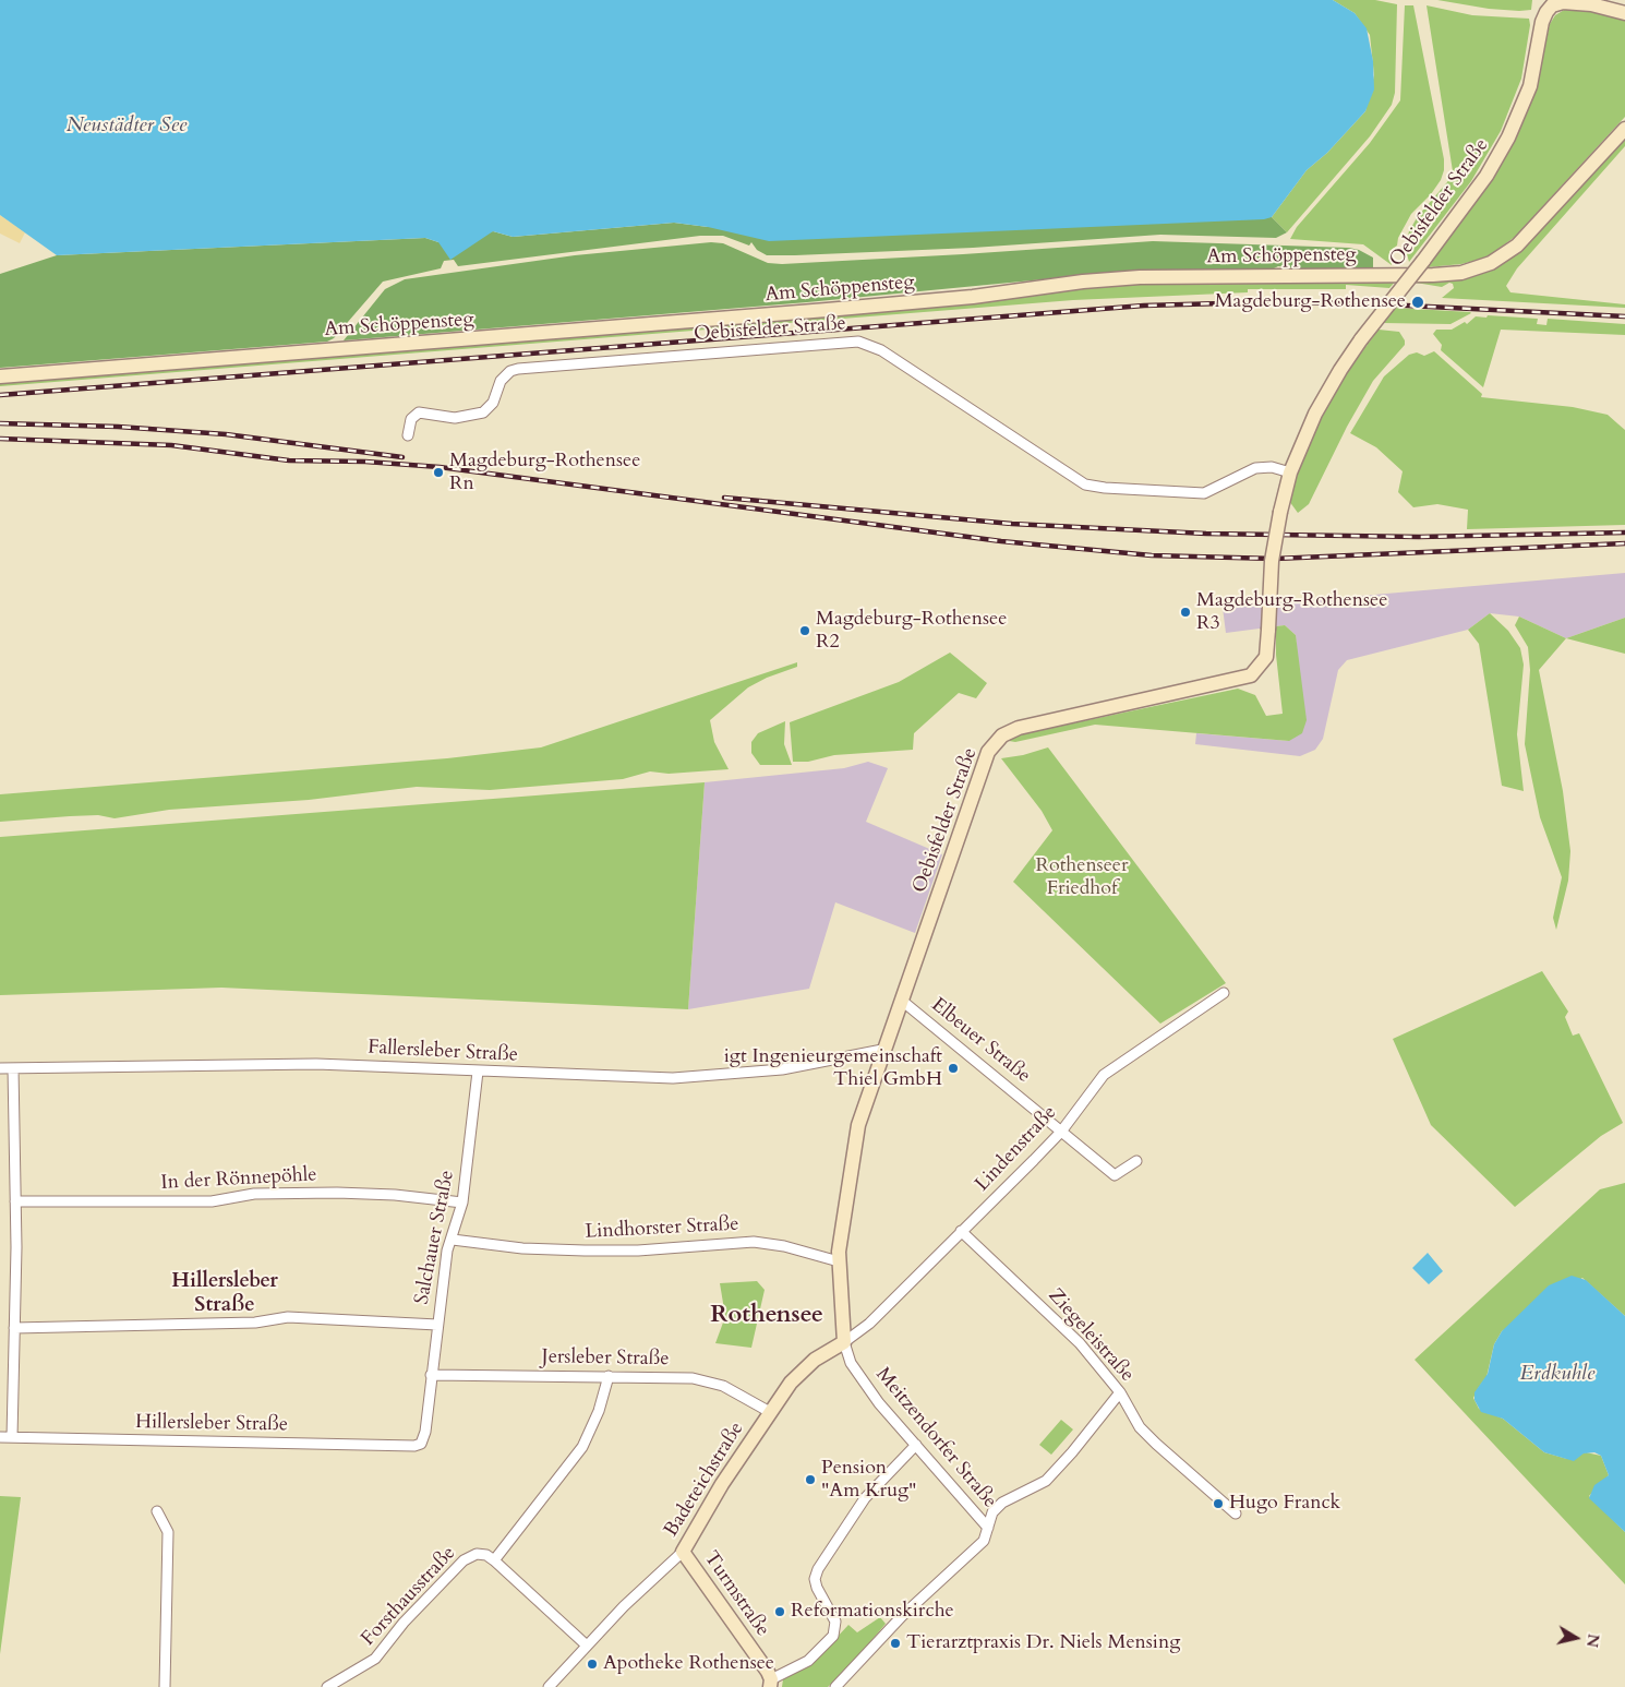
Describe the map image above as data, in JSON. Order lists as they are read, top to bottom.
{
  "streets": {
    "street": [
      "Oebisfelder Straße",
      "Am Schöppensteg",
      "Elbeuer Straße",
      "Fallersleber Straße",
      "Lindenstraße",
      "In der Rönnepöhle",
      "Lindhorster Straße",
      "Salchauer Straße",
      "Ziegeleistraße",
      "Jersleber Straße",
      "Hillersleber Straße",
      "Meitzendorfer Straße",
      "Badeteichstraße",
      "Turmstraße",
      "Forsthausstraße"
    ]
  },
  "crossings": [
    ["Oebisfelder Straße", "Elbeuer Straße"],
    ["Oebisfelder Straße", "Fallersleber Straße"],
    ["Oebisfelder Straße", "Lindenstraße"],
    ["Oebisfelder Straße", "Lindhorster Straße"],
    ["Oebisfelder Straße", "Meitzendorfer Straße"],
    ["Oebisfelder Straße", "Badeteichstraße"],
    ["Elbeuer Straße", "Lindenstraße"],
    ["Fallersleber Straße", "Salchauer Straße"],
    ["Lindenstraße", "Ziegeleistraße"],
    ["Lindenstraße", "Meitzendorfer Straße"],
    ["Lindenstraße", "Badeteichstraße"],
    ["In der Rönnepöhle", "Salchauer Straße"],
    ["Lindhorster Straße", "Salchauer Straße"],
    ["Salchauer Straße", "Jersleber Straße"],
    ["Salchauer Straße", "Hillersleber Straße"],
    ["Jersleber Straße", "Badeteichstraße"],
    ["Meitzendorfer Straße", "Badeteichstraße"],
    ["Badeteichstraße", "Turmstraße"]
  ],
  "districts": ["Hillersleber Straße", "Rothensee"],
  "water": ["Neustädter See", "Erdkuhle"],
  "parks": ["Rothenseer Friedhof"],
  "places": [
    "Magdeburg-Rothensee",
    "Magdeburg-Rothensee Rn",
    "Magdeburg-Rothensee R3",
    "Magdeburg-Rothensee R2",
    "igt Ingenieurgemeinschaft Thiel GmbH",
    "Pension \"Am Krug\"",
    "Hugo Franck",
    "Reformationskirche",
    "Tierarztpraxis Dr. Niels Mensing",
    "Apotheke Rothensee"
  ],
  "north": "right"
}
